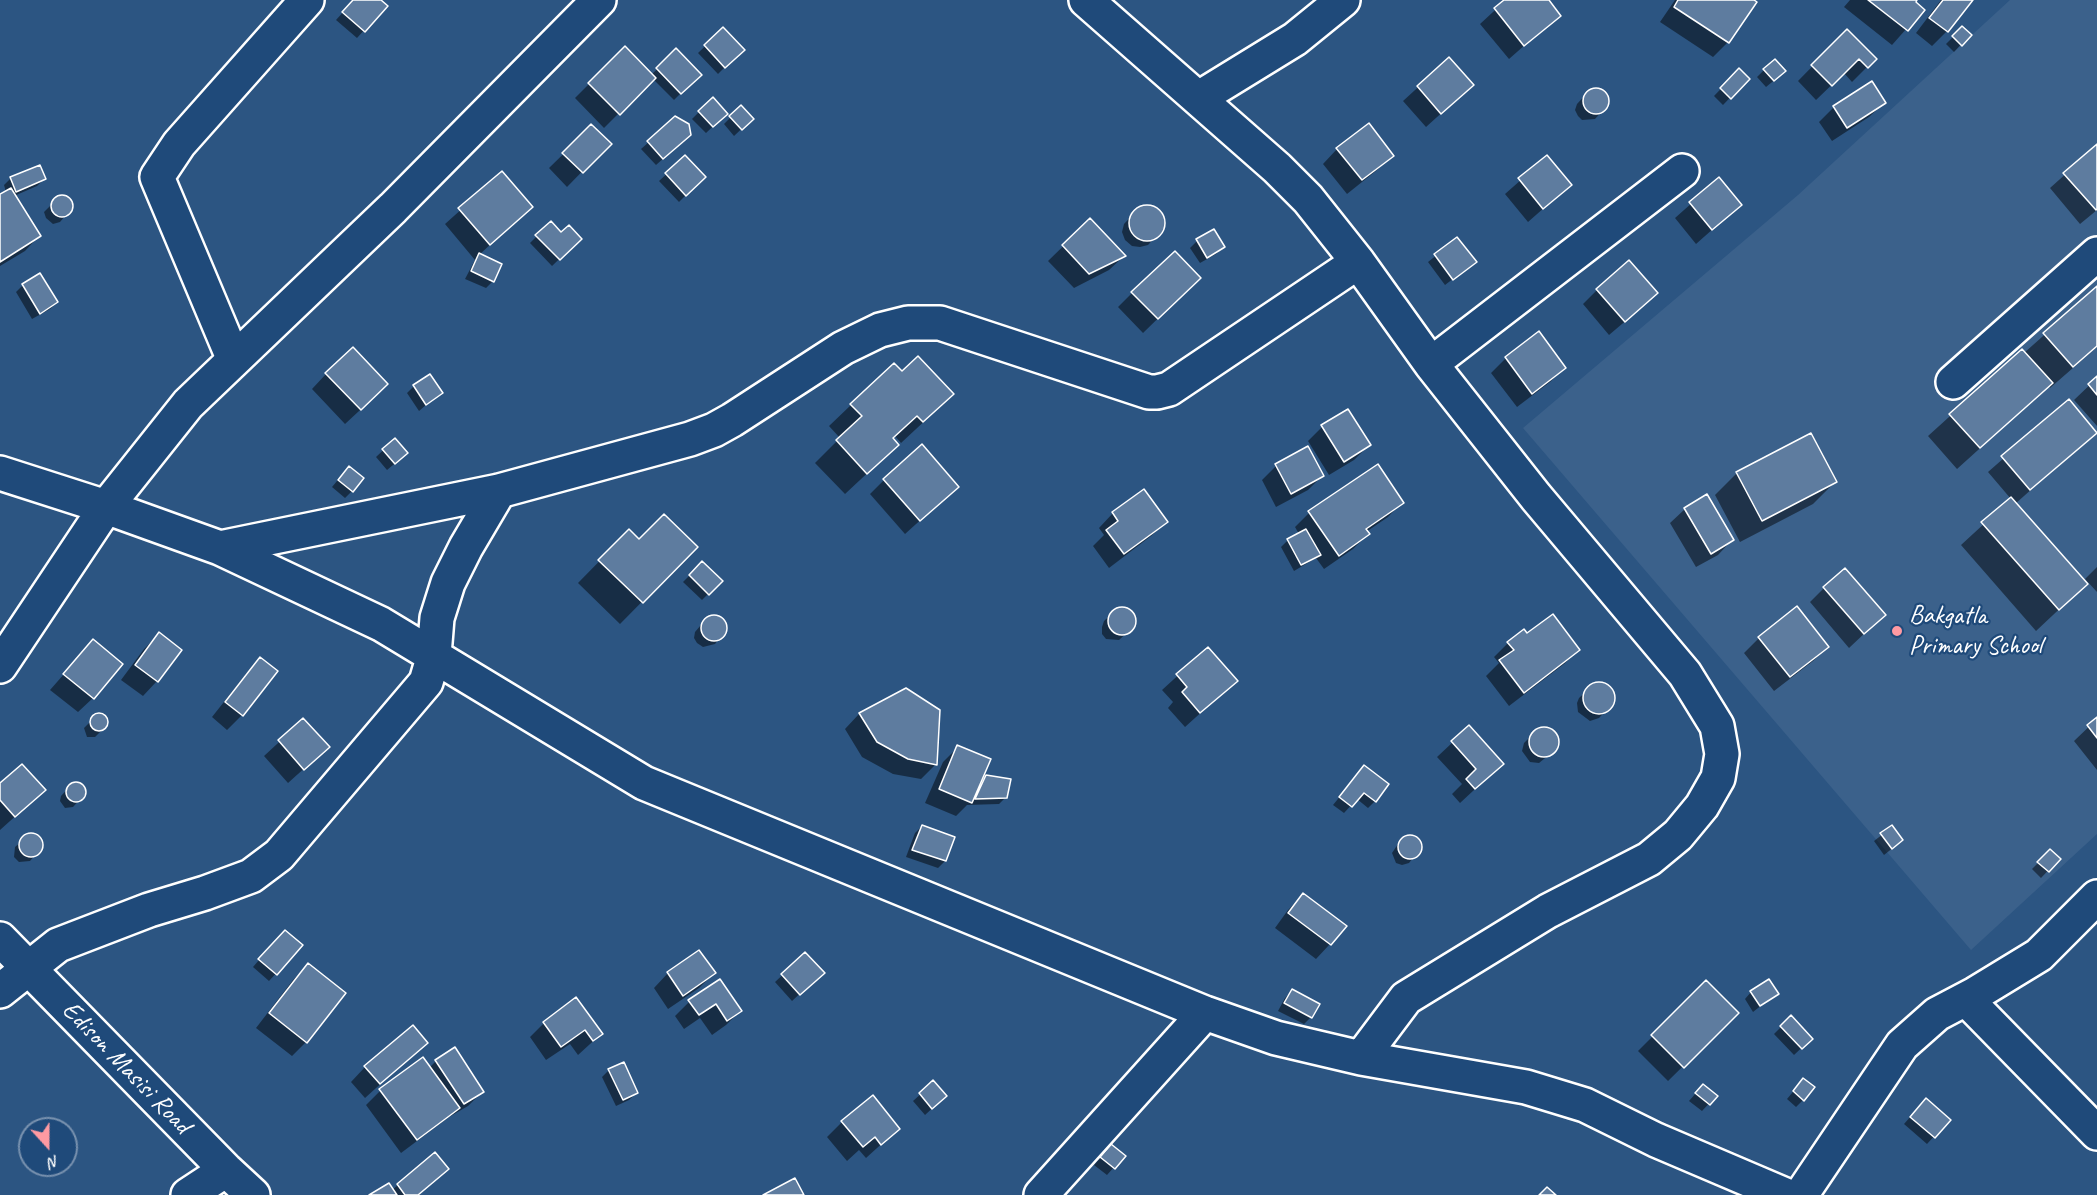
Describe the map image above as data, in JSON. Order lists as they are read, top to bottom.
{
  "streets": {
    "street": ["Edison Masisi Road"]
  },
  "places": ["Bakgatla Primary School"],
  "north": "bottom"
}
